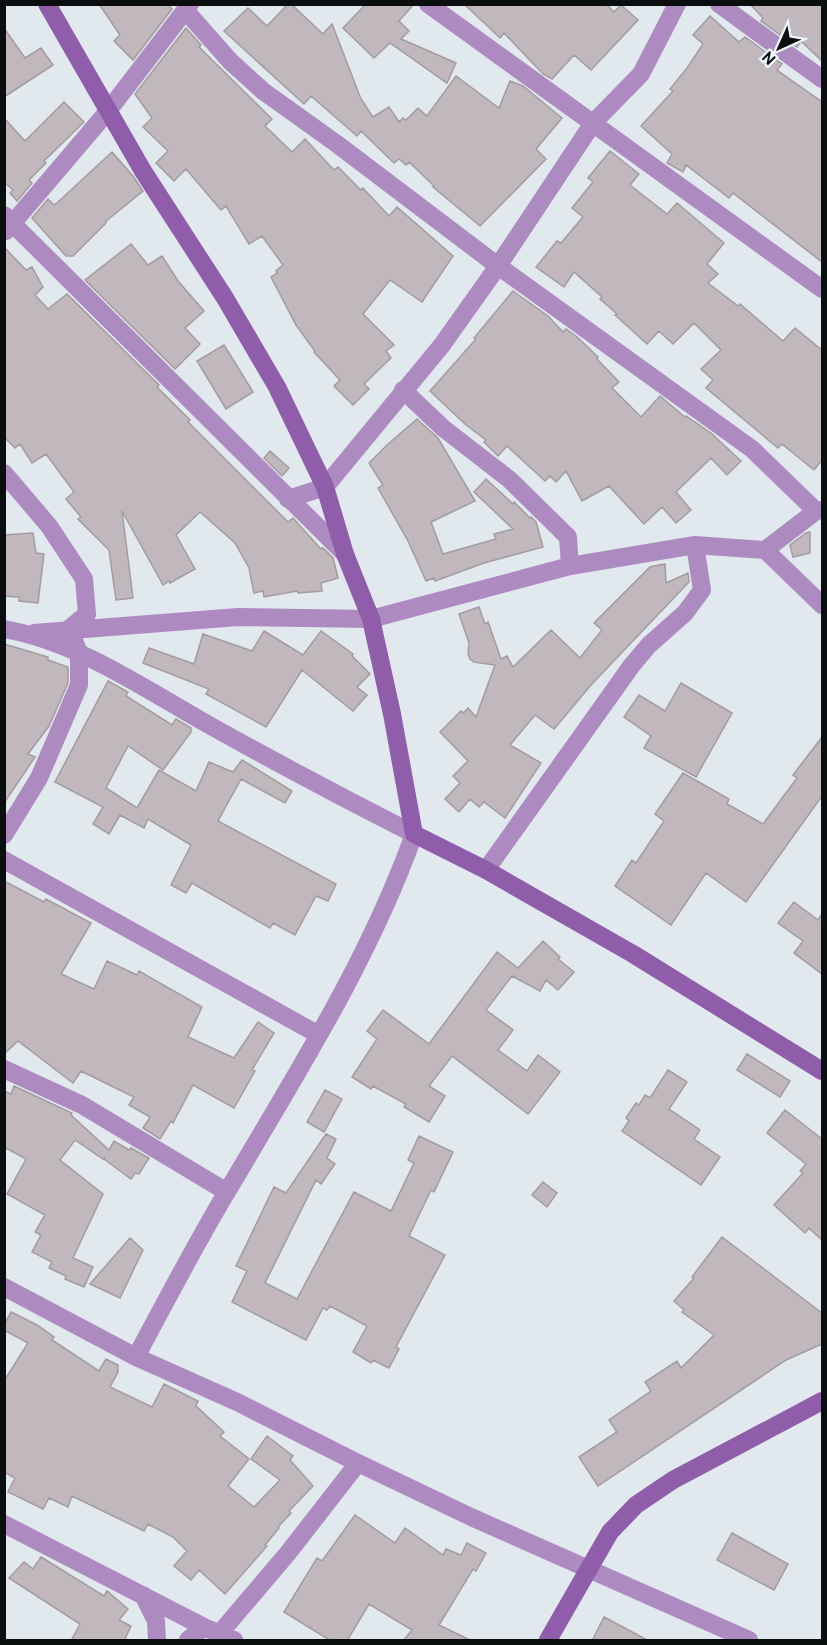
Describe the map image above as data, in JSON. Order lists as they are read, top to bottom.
{
  "north": "bottom left"
}
